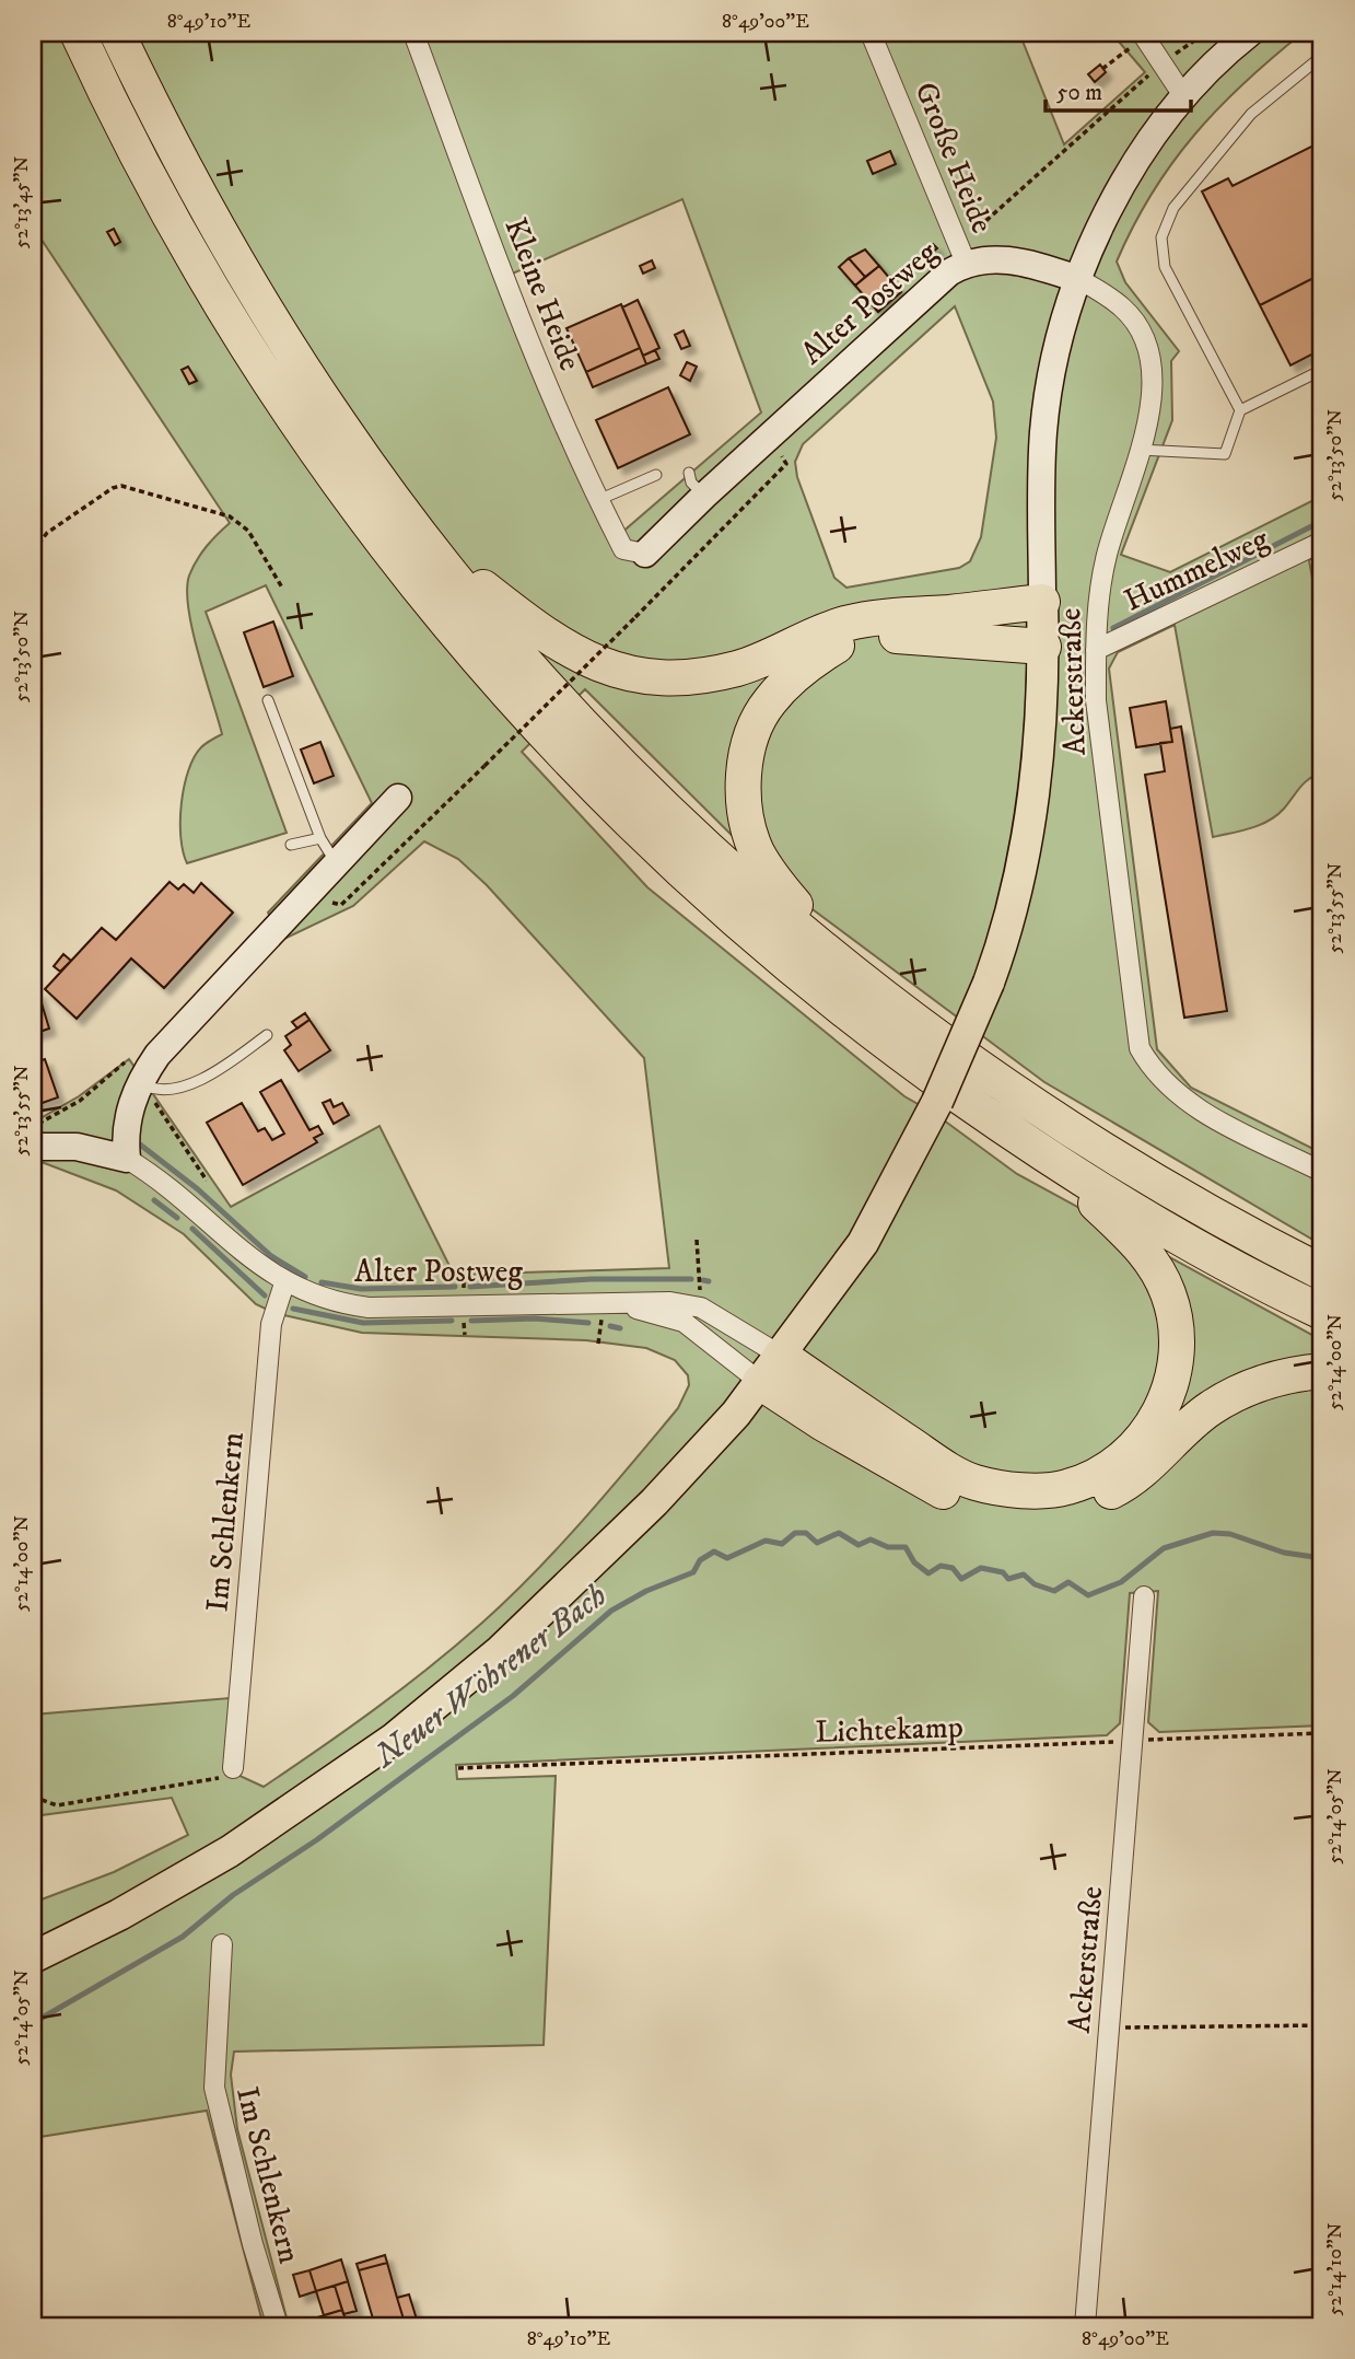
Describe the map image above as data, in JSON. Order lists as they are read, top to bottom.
{
  "streets": {
    "street": [
      "Große Heide",
      "Kleine Heide",
      "Alter Postweg",
      "Hummelweg",
      "Ackerstraße",
      "Im Schlenkern"
    ],
    "path": ["Lichtekamp"]
  },
  "crossings": [
    ["Große Heide", "Alter Postweg"],
    ["Kleine Heide", "Alter Postweg"],
    ["Alter Postweg", "Ackerstraße"],
    ["Alter Postweg", "Im Schlenkern"],
    ["Hummelweg", "Ackerstraße"],
    ["Ackerstraße", "Lichtekamp"]
  ],
  "water": ["Neuer Wöhrener Bach"],
  "scale_bar": "50 m",
  "coordinates": [
    "8°49'10\"E",
    "8°49'00\"E",
    "52°13'45\"N",
    "52°13'50\"N",
    "52°13'55\"N",
    "52°14'00\"N",
    "52°14'05\"N",
    "52°14'10\"N"
  ]
}
